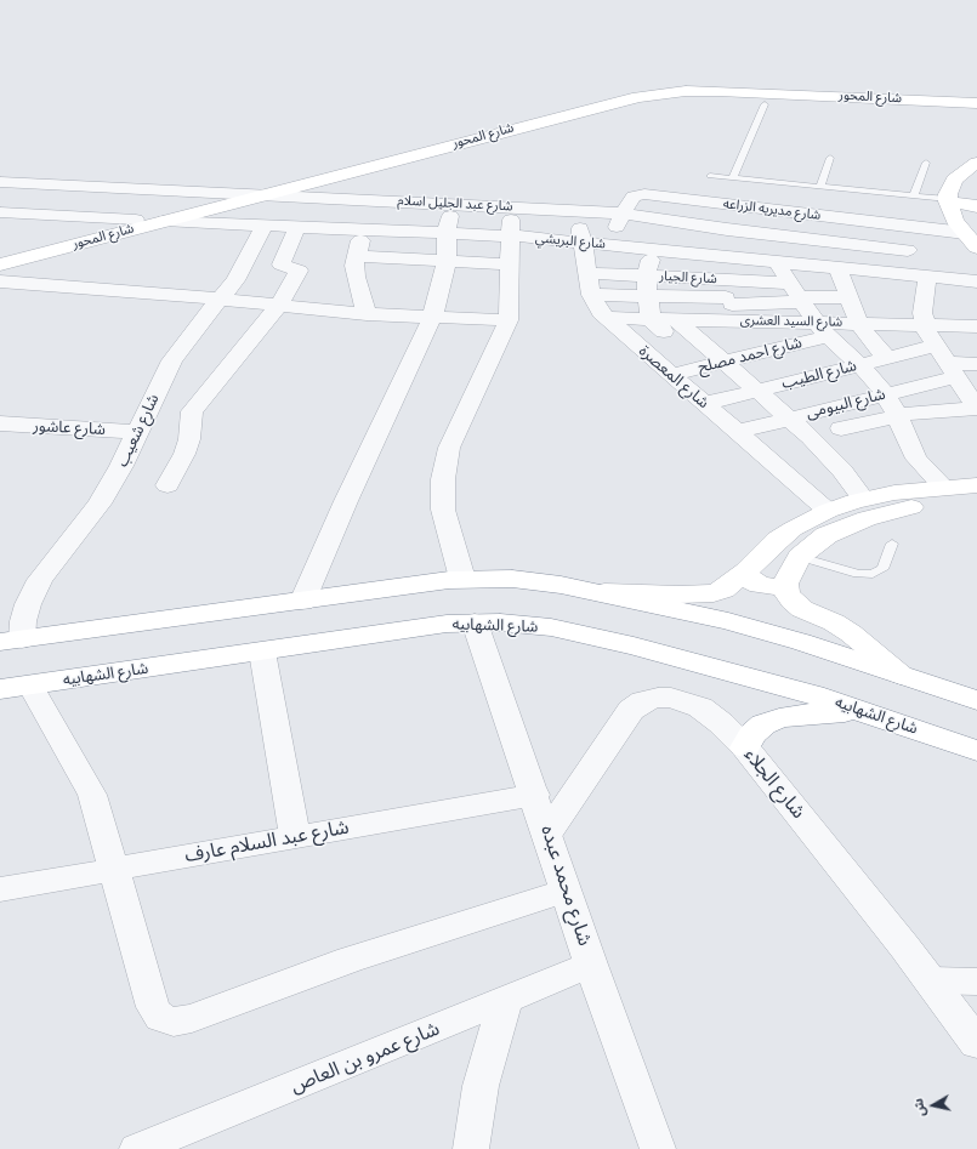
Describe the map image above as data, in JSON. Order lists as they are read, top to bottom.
{
  "streets": {
    "main road": ["شارع المحور", "شارع الشهابيه"],
    "street": [
      "شارع عبد الجليل اسلام",
      "شارع مديريه الزراعه",
      "شارع البريشي",
      "شارع الجيار",
      "شارع السيد العشرى",
      "شارع احمد مصلح",
      "شارع الطيب",
      "شارع المعصرة",
      "شارع البيومى",
      "شارع عاشور",
      "شارع شعيب",
      "شارع الجلاء",
      "شارع عبد السلام عارف",
      "شارع محمد عبده",
      "شارع عمرو بن العاص"
    ]
  },
  "crossings": [
    ["شارع المحور", "شارع عبد الجليل اسلام"],
    ["شارع المحور", "شارع البريشي"],
    ["شارع عبد الجليل اسلام", "شارع مديريه الزراعه"],
    ["شارع عبد الجليل اسلام", "شارع المعصرة"],
    ["شارع مديريه الزراعه", "شارع البريشي"],
    ["شارع البريشي", "شارع المعصرة"],
    ["شارع البريشي", "شارع شعيب"],
    ["شارع الجيار", "شارع المعصرة"],
    ["شارع السيد العشرى", "شارع احمد مصلح"],
    ["شارع احمد مصلح", "شارع المعصرة"],
    ["شارع الطيب", "شارع المعصرة"],
    ["شارع الطيب", "شارع البيومى"],
    ["شارع المعصرة", "شارع البيومى"],
    ["شارع عاشور", "شارع شعيب"],
    ["شارع الشهابيه", "شارع محمد عبده"],
    ["شارع الجلاء", "شارع محمد عبده"],
    ["شارع عبد السلام عارف", "شارع محمد عبده"],
    ["شارع محمد عبده", "شارع عمرو بن العاص"]
  ],
  "north": "left"
}
